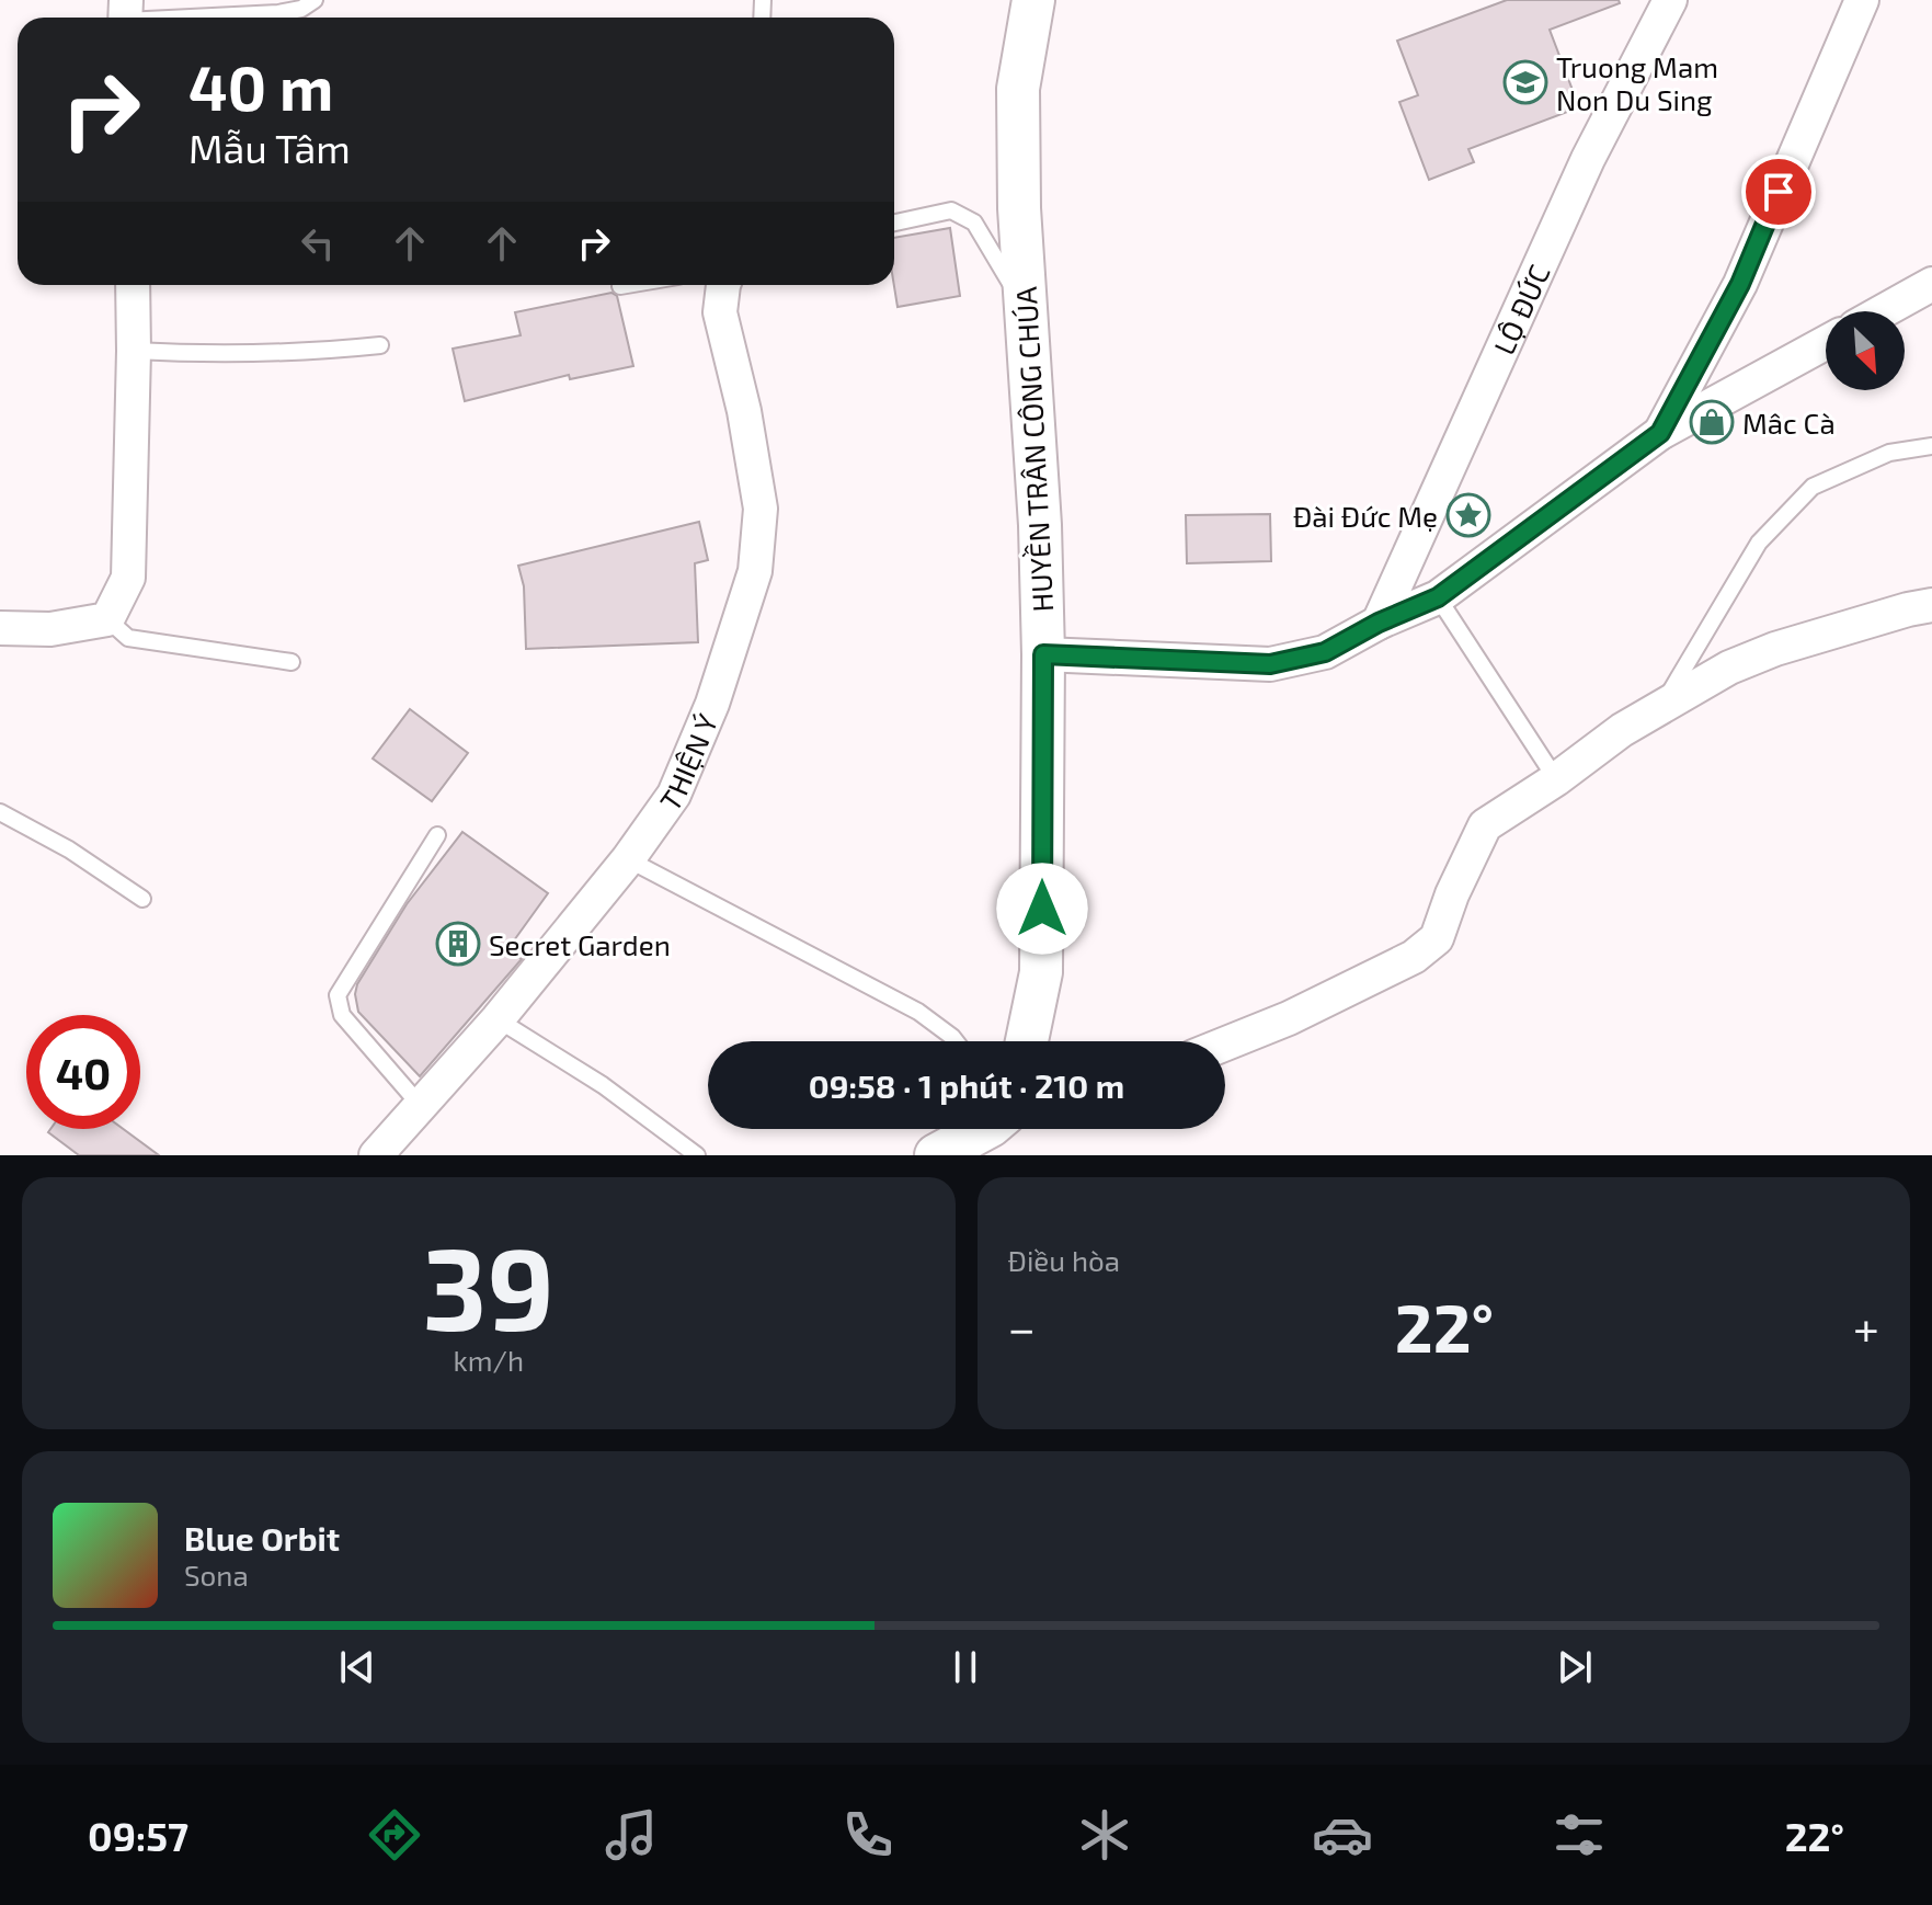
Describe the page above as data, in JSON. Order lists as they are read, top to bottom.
{
  "streets": {
    "street": ["LỘ ĐỨC", "HUYỀN TRÂN CÔNG CHÚA", "THIỆN Ý"]
  },
  "places": {
    "school or university": ["Truong Mam Non Du Sing"],
    "shop": ["Mâc Cà"],
    "place": ["Đài Đức Mẹ"],
    "building": ["Secret Garden"]
  },
  "north": "bottom right",
  "page": {
    "turn": ["40 m", "Mẫu Tâm"],
    "limit": "40",
    "trip": "09:58 · 1 phút · 210 m",
    "tile": [
      ["39", "km/h"],
      "Điều hòa"
    ],
    "heat": ["−", "22°", "+"],
    "song": ["Blue Orbit", "Sona"],
    "tabs": ["09:57", "22°"]
  }
}
